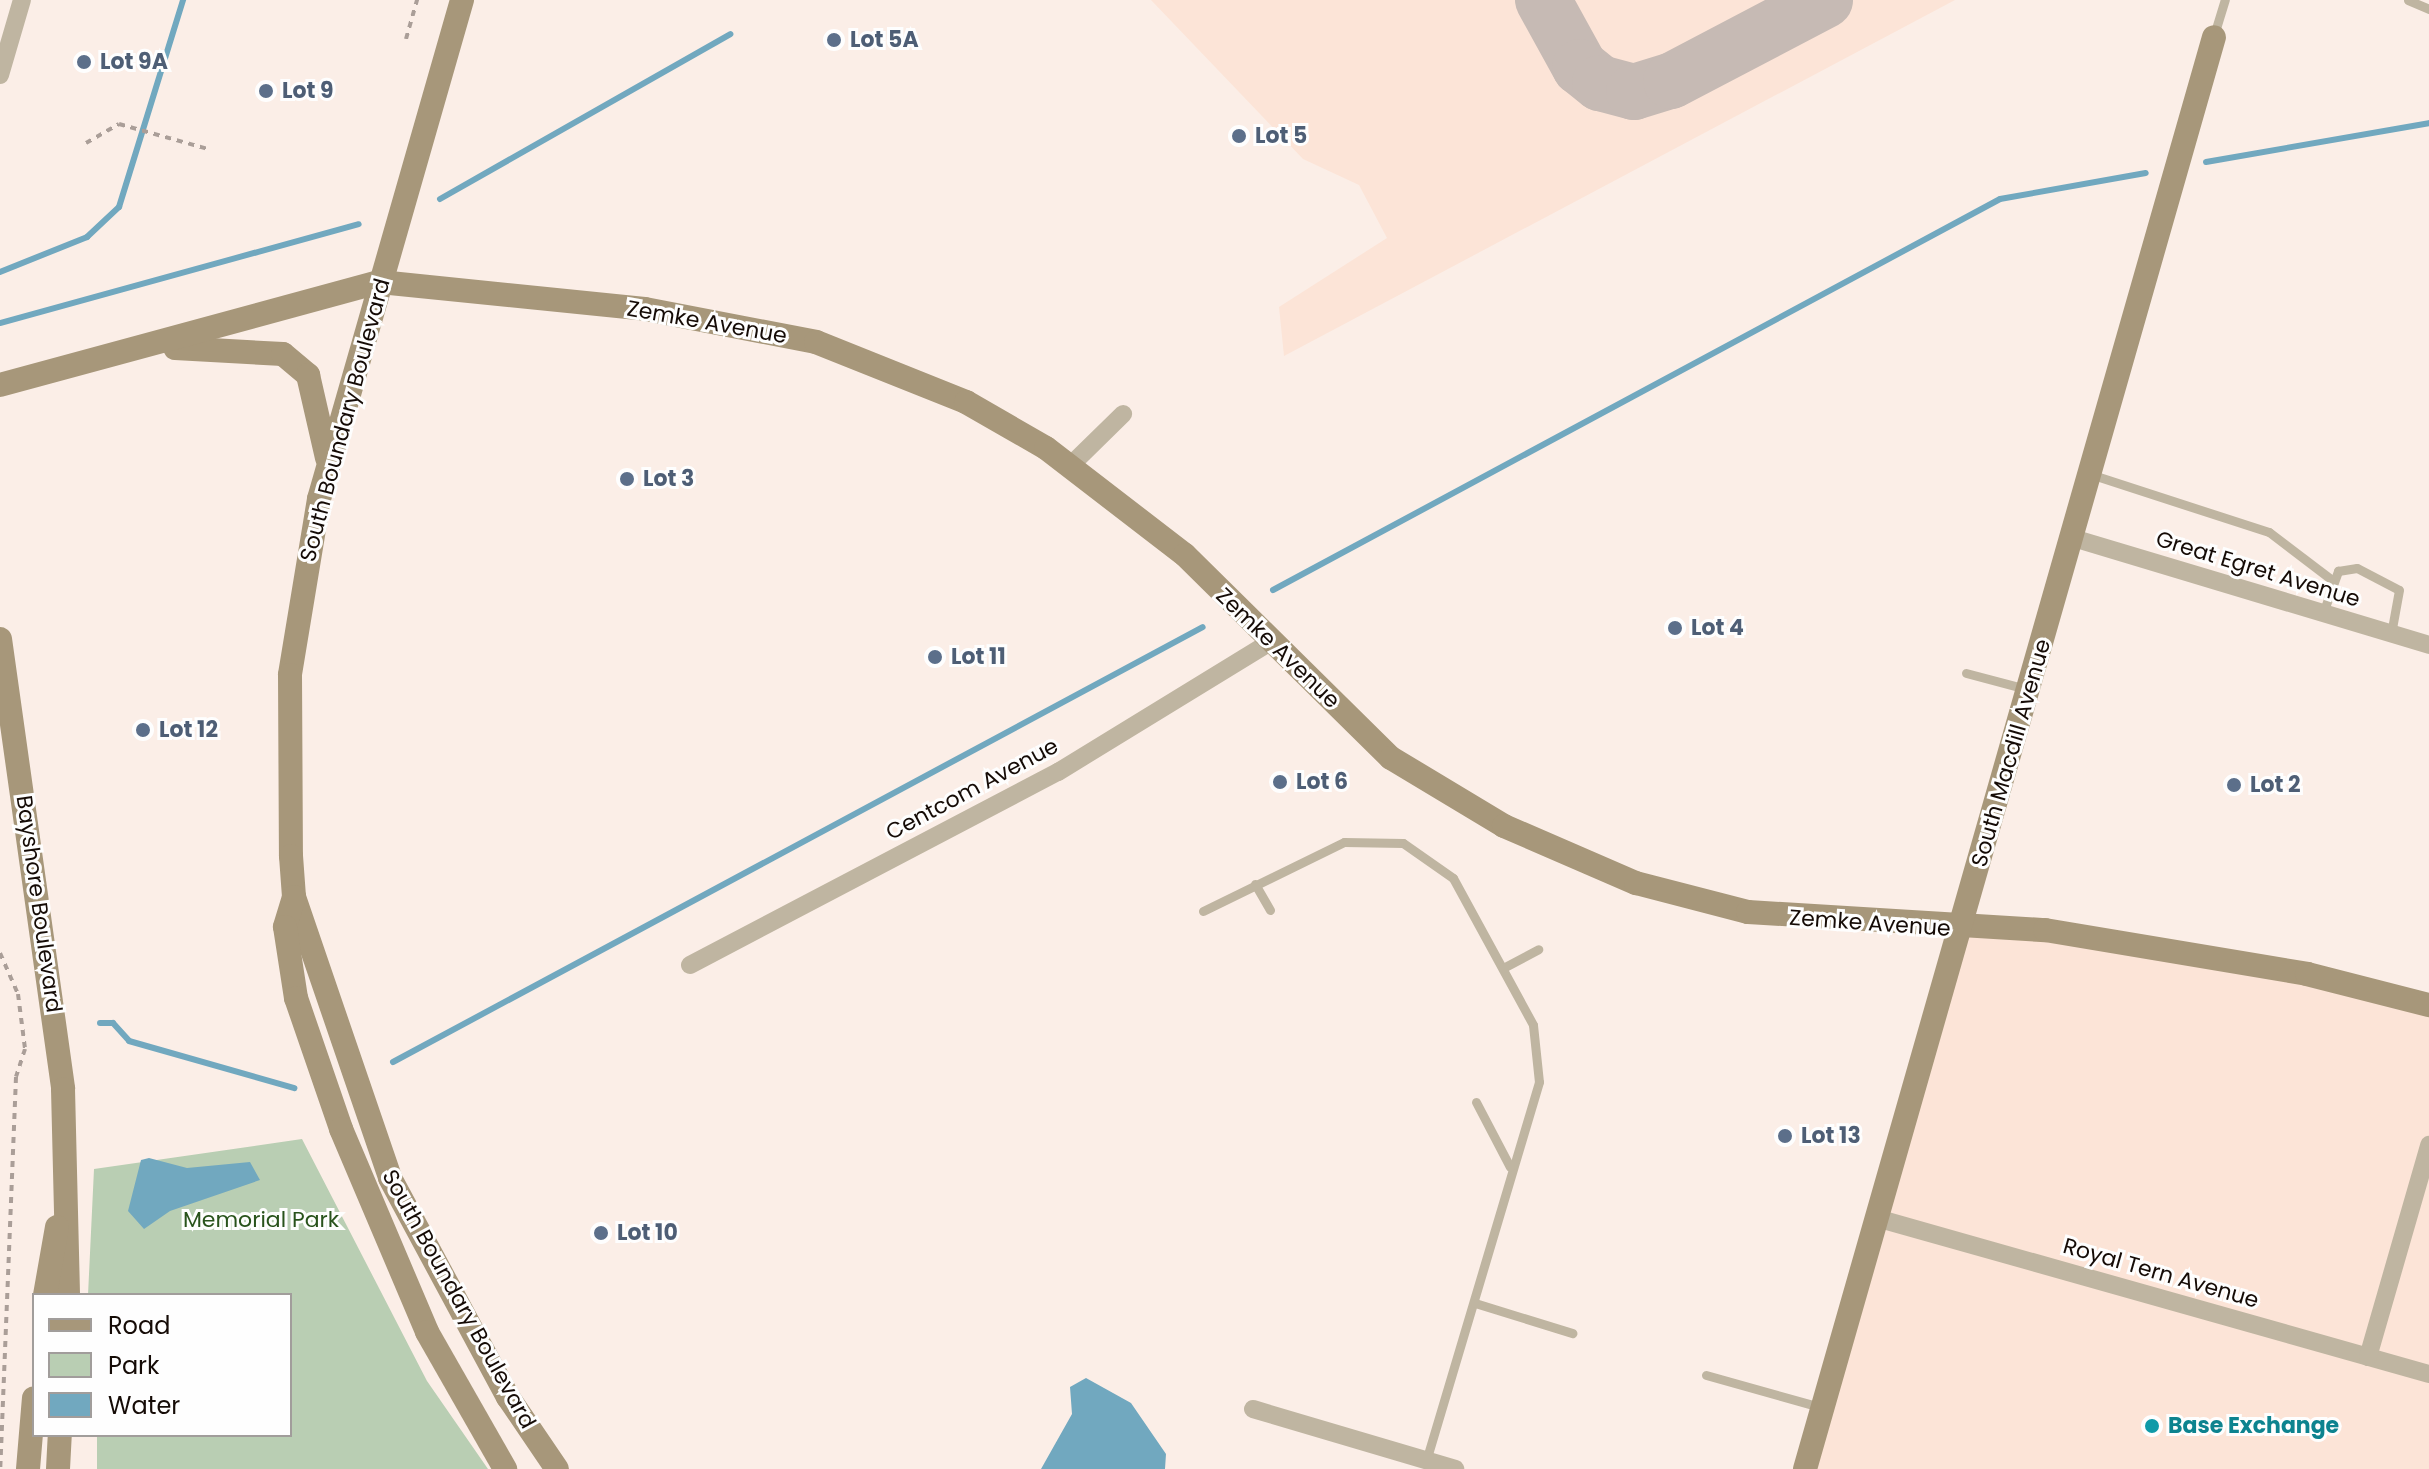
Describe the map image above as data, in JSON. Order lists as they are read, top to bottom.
{
  "streets": {
    "street": [
      "Zemke Avenue",
      "South Boundary Boulevard",
      "Great Egret Avenue",
      "South Macdill Avenue",
      "Centcom Avenue",
      "Bayshore Boulevard",
      "Royal Tern Avenue"
    ]
  },
  "crossings": [
    ["Zemke Avenue", "South Boundary Boulevard"],
    ["Zemke Avenue", "South Macdill Avenue"],
    ["Zemke Avenue", "Centcom Avenue"],
    ["Great Egret Avenue", "South Macdill Avenue"],
    ["South Macdill Avenue", "Royal Tern Avenue"]
  ],
  "parks": ["Memorial Park"],
  "places": [
    "Lot 5A",
    "Lot 9A",
    "Lot 9",
    "Lot 5",
    "Lot 3",
    "Lot 4",
    "Lot 11",
    "Lot 12",
    "Lot 6",
    "Lot 2",
    "Lot 13",
    "Lot 10",
    "Base Exchange"
  ],
  "legend": ["Road", "Park", "Water"]
}
